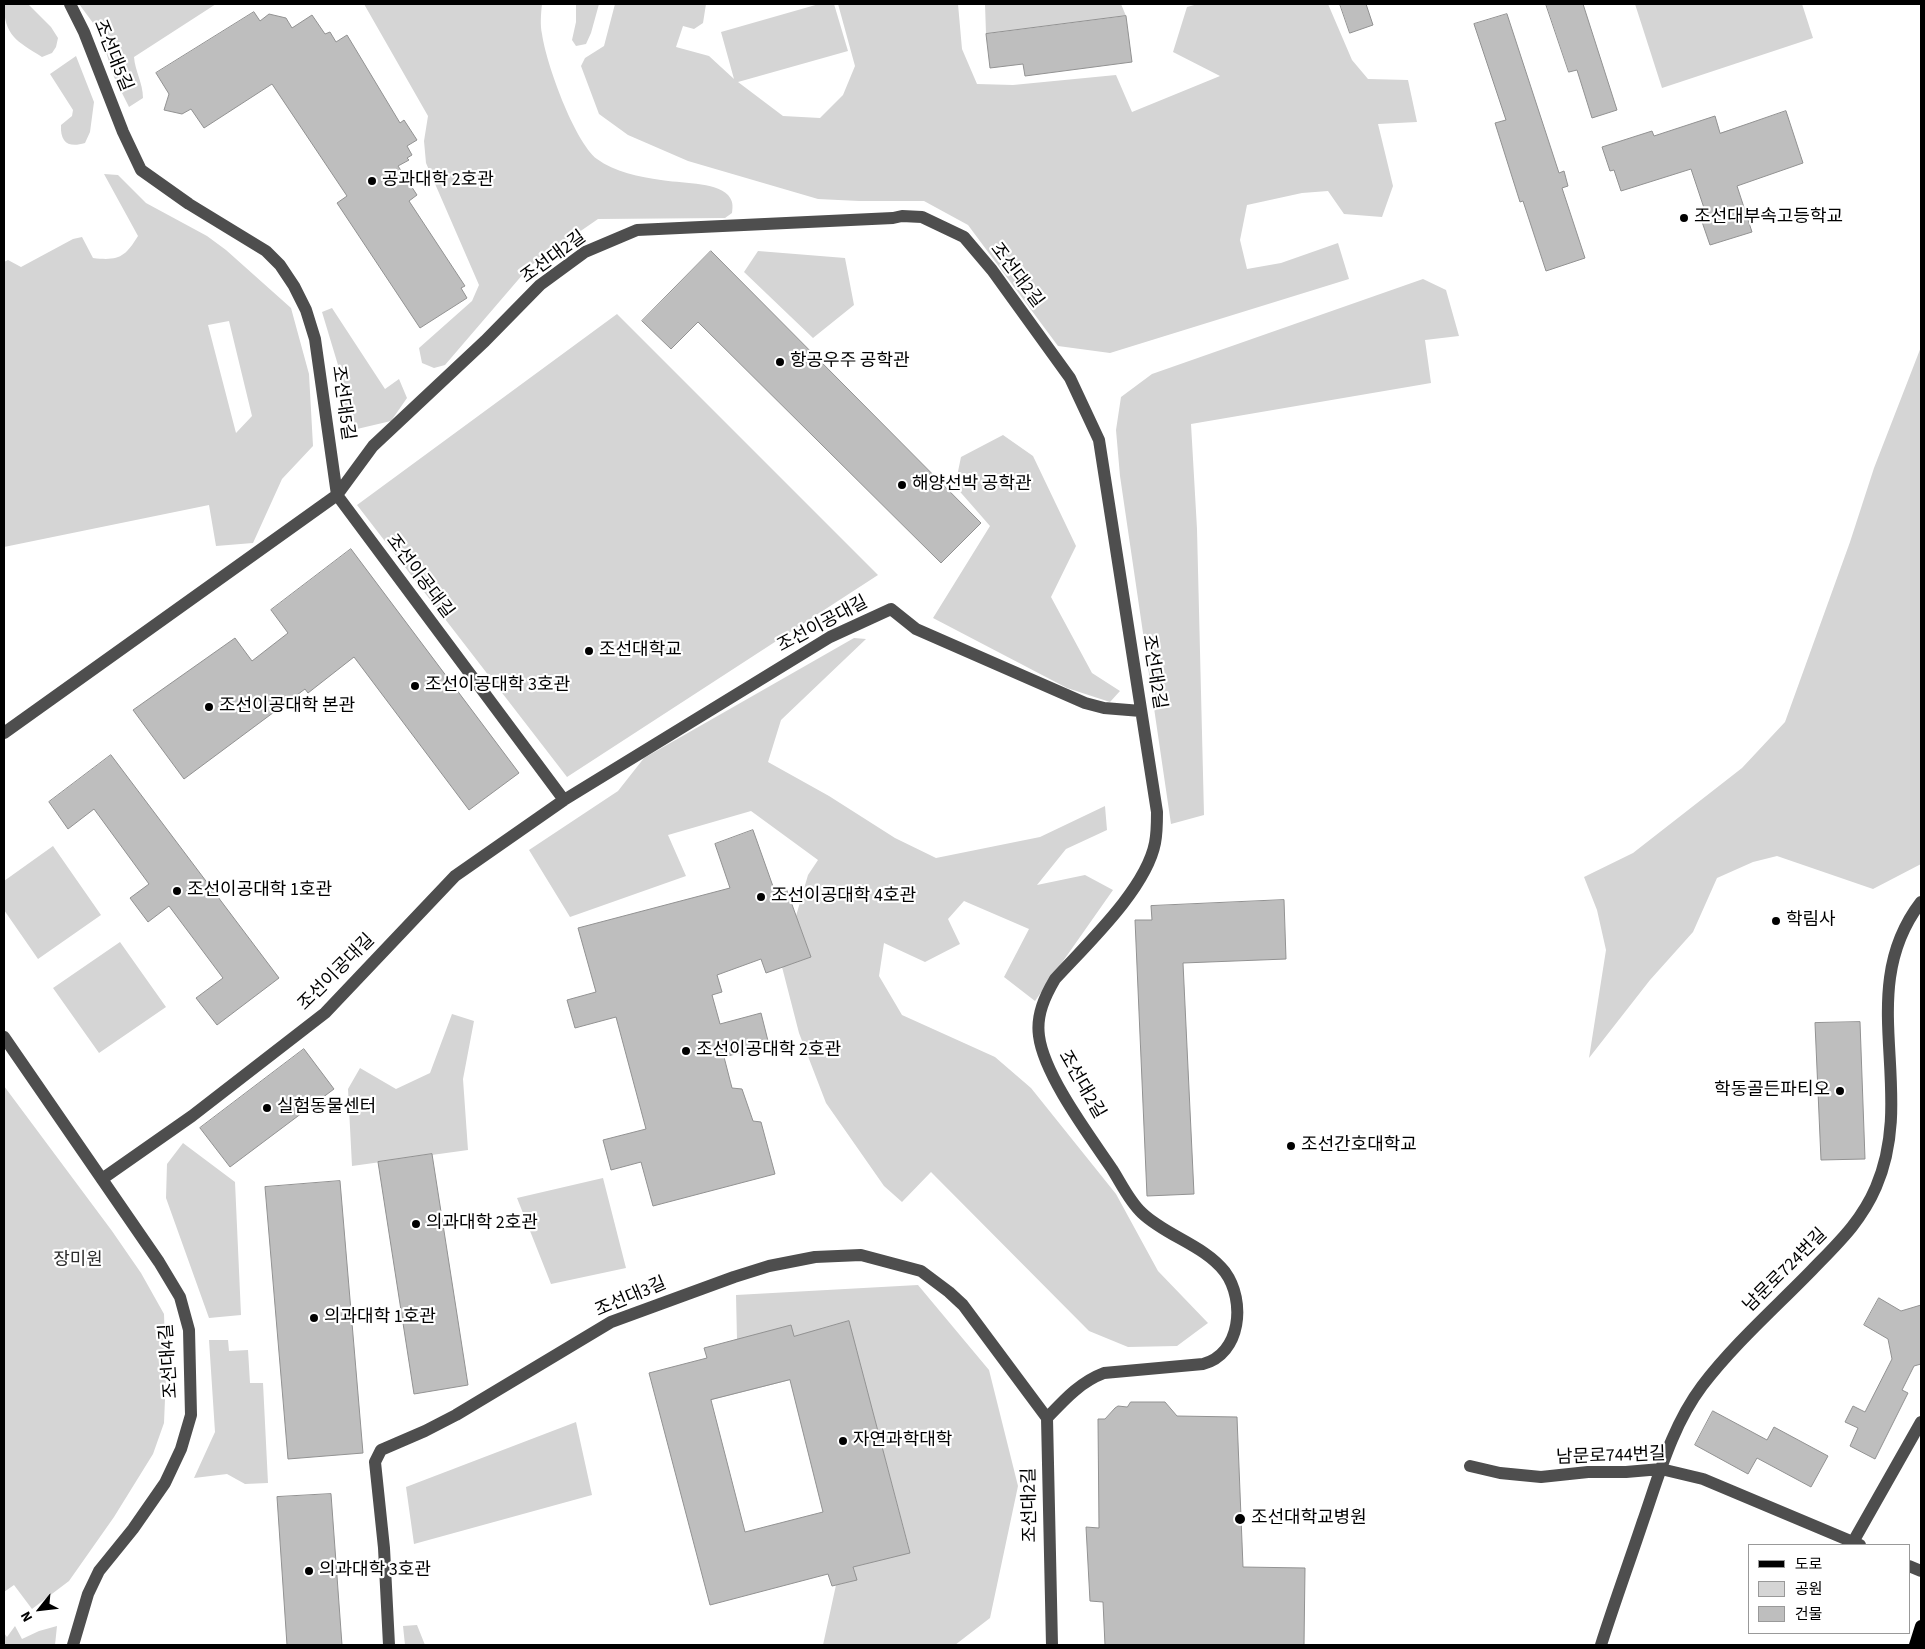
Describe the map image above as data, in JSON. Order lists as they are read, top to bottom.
{
  "streets": {
    "street": [
      "조선대5길",
      "조선대2길",
      "조선이공대길",
      "남문로724번길",
      "조선대3길",
      "조선대4길",
      "남문로744번길"
    ]
  },
  "crossings": [
    ["조선대5길", "조선대2길"],
    ["조선대5길", "조선이공대길"],
    ["조선대2길", "조선이공대길"],
    ["조선대2길", "조선대3길"],
    ["조선이공대길", "조선대4길"],
    ["남문로724번길", "남문로744번길"]
  ],
  "parks": ["장미원"],
  "places": [
    "공과대학 2호관",
    "조선대부속고등학교",
    "항공우주 공학관",
    "해양선박 공학관",
    "조선대학교",
    "조선이공대학 3호관",
    "조선이공대학 본관",
    "조선이공대학 1호관",
    "조선이공대학 4호관",
    "학림사",
    "조선이공대학 2호관",
    "학동골든파티오",
    "실험동물센터",
    "조선간호대학교",
    "의과대학 2호관",
    "의과대학 1호관",
    "자연과학대학",
    "조선대학교병원",
    "의과대학 3호관"
  ],
  "legend": ["도로", "공원", "건물"],
  "north": "bottom left"
}
